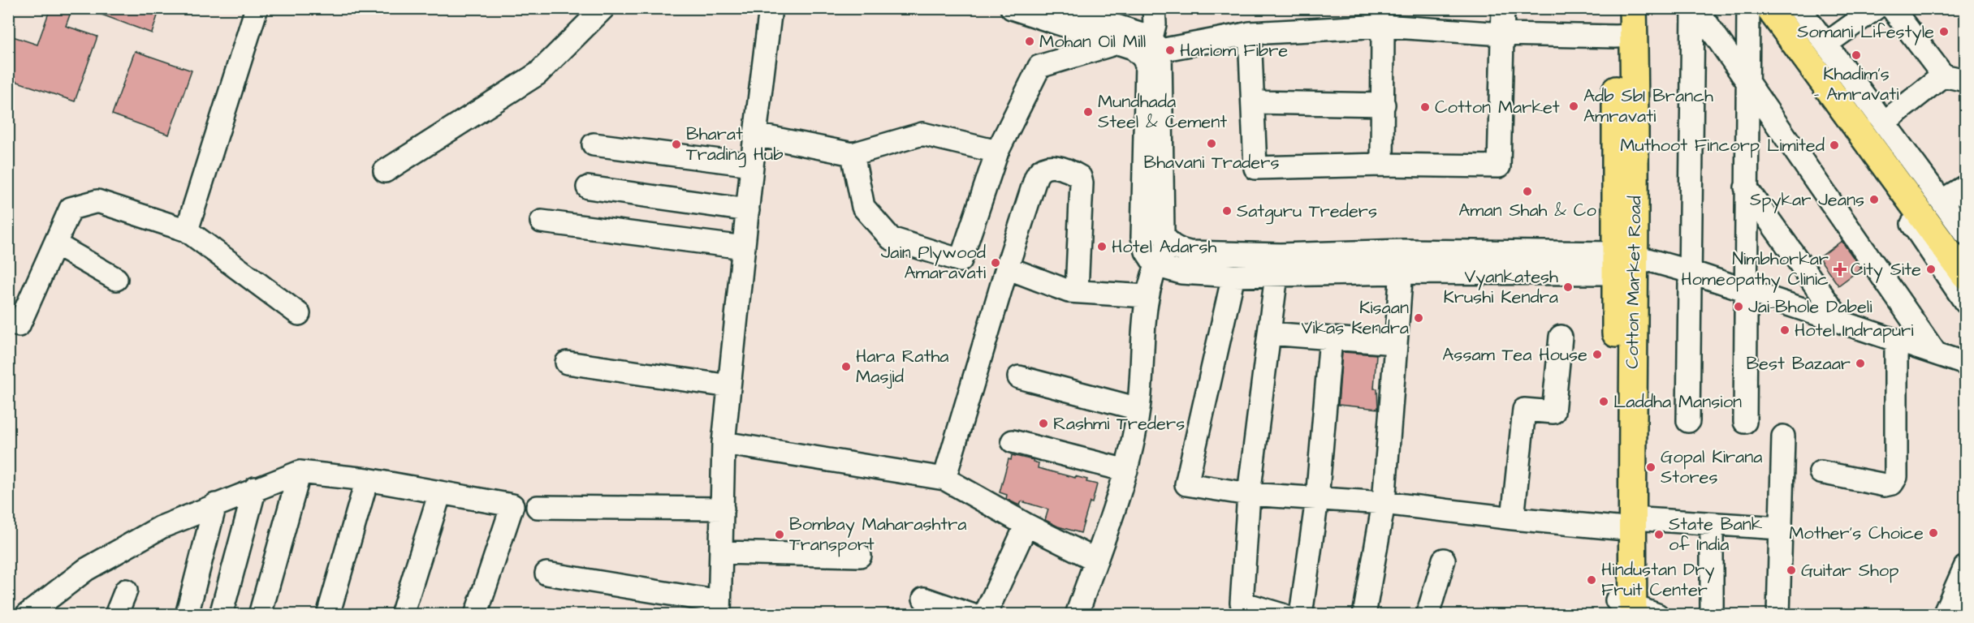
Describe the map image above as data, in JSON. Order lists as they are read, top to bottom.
{
  "streets": {
    "main road": ["Cotton Market Road"]
  },
  "places": {
    "other": [
      "Somani Lifestyle",
      "Mohan Oil Mill",
      "Hariom Fibre",
      "Khadim's - Amravati",
      "Adb SbI Branch Amravati",
      "Cotton Market",
      "Mundhada Steel & Cement",
      "Bhavani Traders",
      "Bharat Trading Hub",
      "Muthoot Fincorp Limited",
      "Aman Shah & Co",
      "Spykar Jeans",
      "Satguru Treders",
      "Hotel Adarsh",
      "Jain Plywood Amaravati",
      "City Site",
      "Vyankatesh Krushi Kendra",
      "Jai-Bhole Dabeli",
      "Kisaan Vikas Kendra",
      "Hotel Indrapuri",
      "Assam Tea House",
      "Best Bazaar",
      "Hara Ratha Masjid",
      "Laddha Mansion",
      "Rashmi Treders",
      "Gopal Kirana Stores",
      "Mother's Choice",
      "Bombay Maharashtra Transport",
      "State Bank of India",
      "Guitar Shop",
      "Hindustan Dry Fruit Center"
    ],
    "health": ["Nimbhorkar Homeopathy Clinic"]
  }
}
